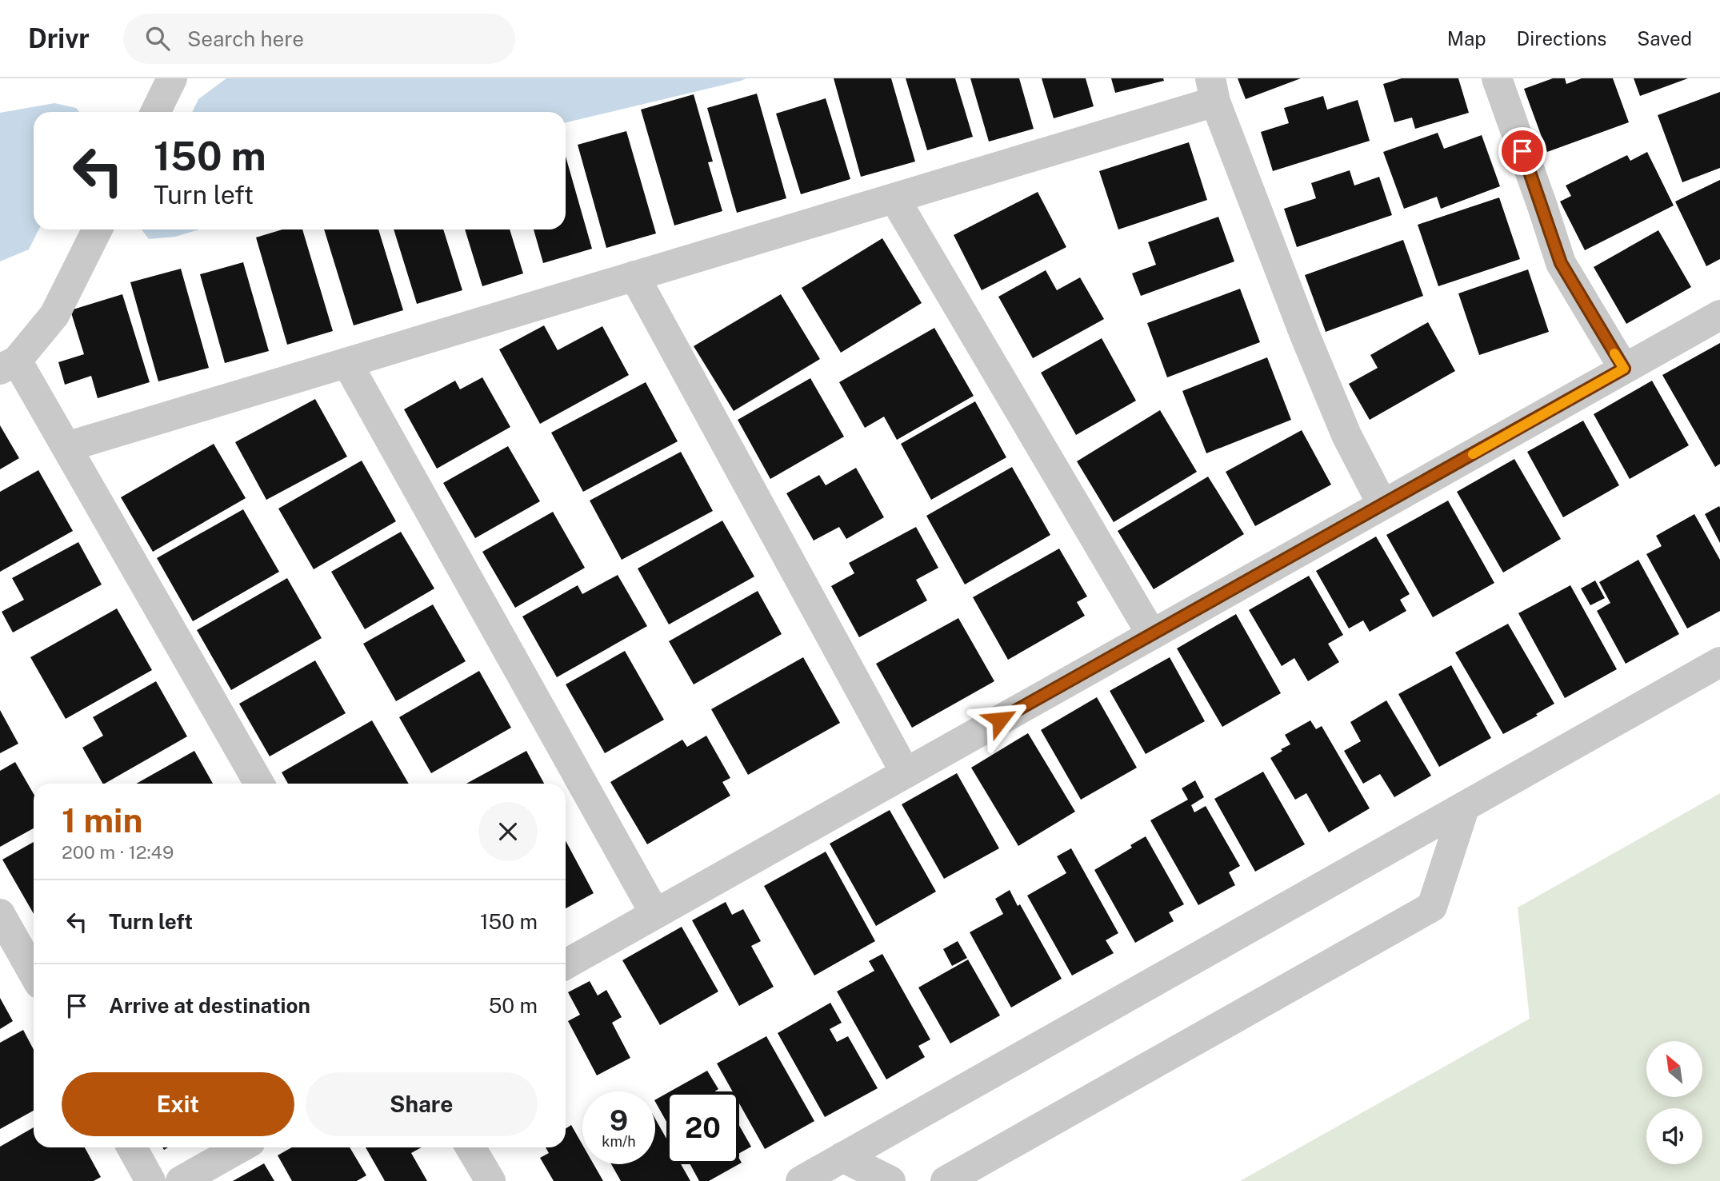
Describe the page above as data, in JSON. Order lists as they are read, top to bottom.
{
  "north": "top left",
  "page": {
    "header": "Drivr",
    "search": "Search here",
    "nav": ["Map", "Directions", "Saved"],
    "turn": ["150 m", "Turn left"],
    "heading": ["1 min", "200 m · 12:49"],
    "list": [
      {
        "name": "Turn left",
        "value": "150 m"
      },
      {
        "name": "Arrive at destination",
        "value": "50 m"
      }
    ],
    "buttons": ["Exit", "Share"],
    "speed": "9 km/h",
    "limit": "20"
  }
}
